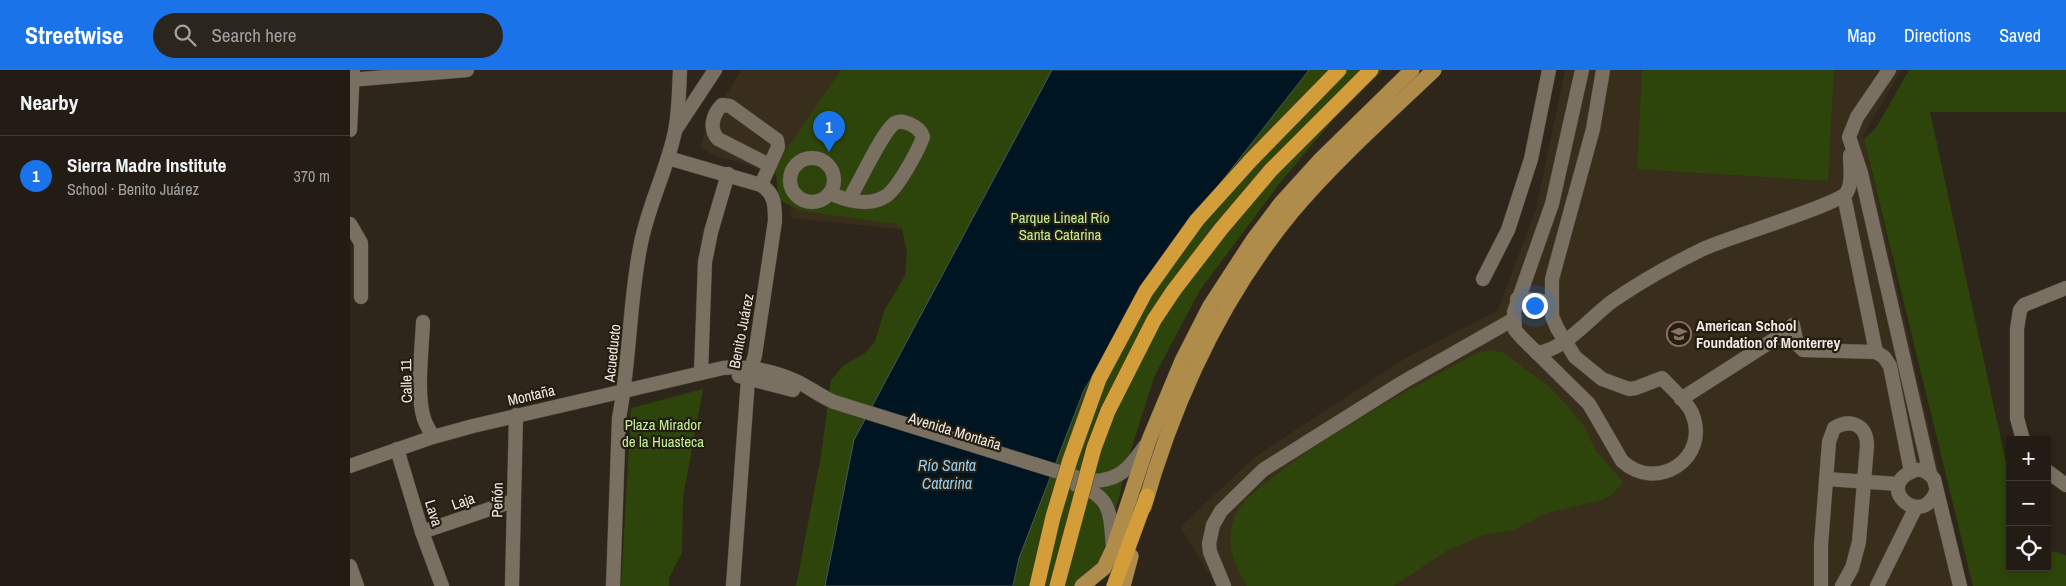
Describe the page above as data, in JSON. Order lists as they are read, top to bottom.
{
  "streets": {
    "street": [
      "Benito Juárez",
      "Acueducto",
      "Calle 11",
      "Montaña",
      "Avenida Montaña",
      "Peñón",
      "Laja",
      "Lava"
    ]
  },
  "crossings": [
    ["Benito Juárez", "Montaña"],
    ["Acueducto", "Montaña"],
    ["Calle 11", "Montaña"],
    ["Montaña", "Avenida Montaña"],
    ["Montaña", "Peñón"],
    ["Montaña", "Lava"],
    ["Peñón", "Laja"],
    ["Laja", "Lava"]
  ],
  "water": ["Río Santa Catarina"],
  "parks": ["Parque Lineal Río Santa Catarina", "Plaza Mirador de la Huasteca"],
  "places": {
    "school or university": ["American School Foundation of Monterrey"]
  },
  "page": {
    "header": "Streetwise",
    "search": "Search here",
    "nav": ["Map", "Directions", "Saved"],
    "heading": "Nearby",
    "pins": "1",
    "list": [
      {
        "mark": "1",
        "name": "Sierra Madre Institute",
        "note": "School · Benito Juárez",
        "value": "370 m"
      }
    ],
    "map_buttons": ["+", "−"]
  }
}
